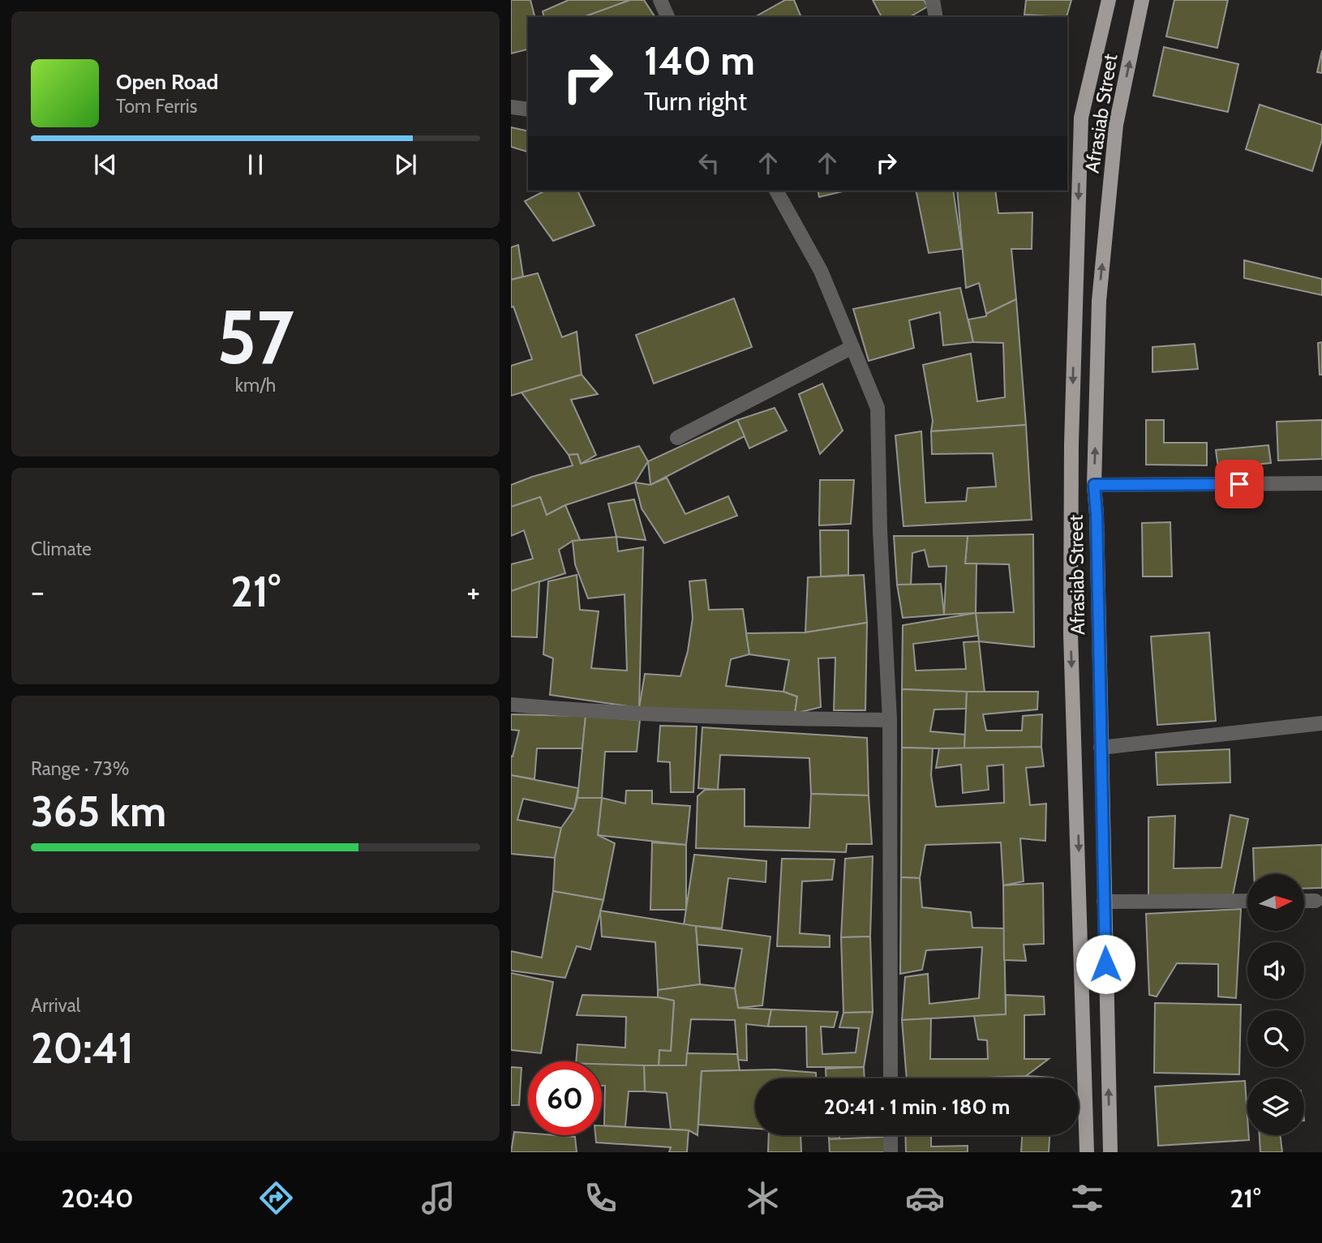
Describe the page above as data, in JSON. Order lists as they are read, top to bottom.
{
  "streets": {
    "main road": ["Afrasiab Street"]
  },
  "north": "right",
  "page": {
    "turn": ["140 m", "Turn right"],
    "song": ["Open Road", "Tom Ferris"],
    "tile": [
      ["57", "km/h"],
      "Climate",
      ["Range · 73%", "365 km"],
      ["Arrival", "20:41"]
    ],
    "heat": ["−", "21°", "+"],
    "limit": "60",
    "trip": "20:41 · 1 min · 180 m",
    "tabs": ["20:40", "21°"]
  }
}
